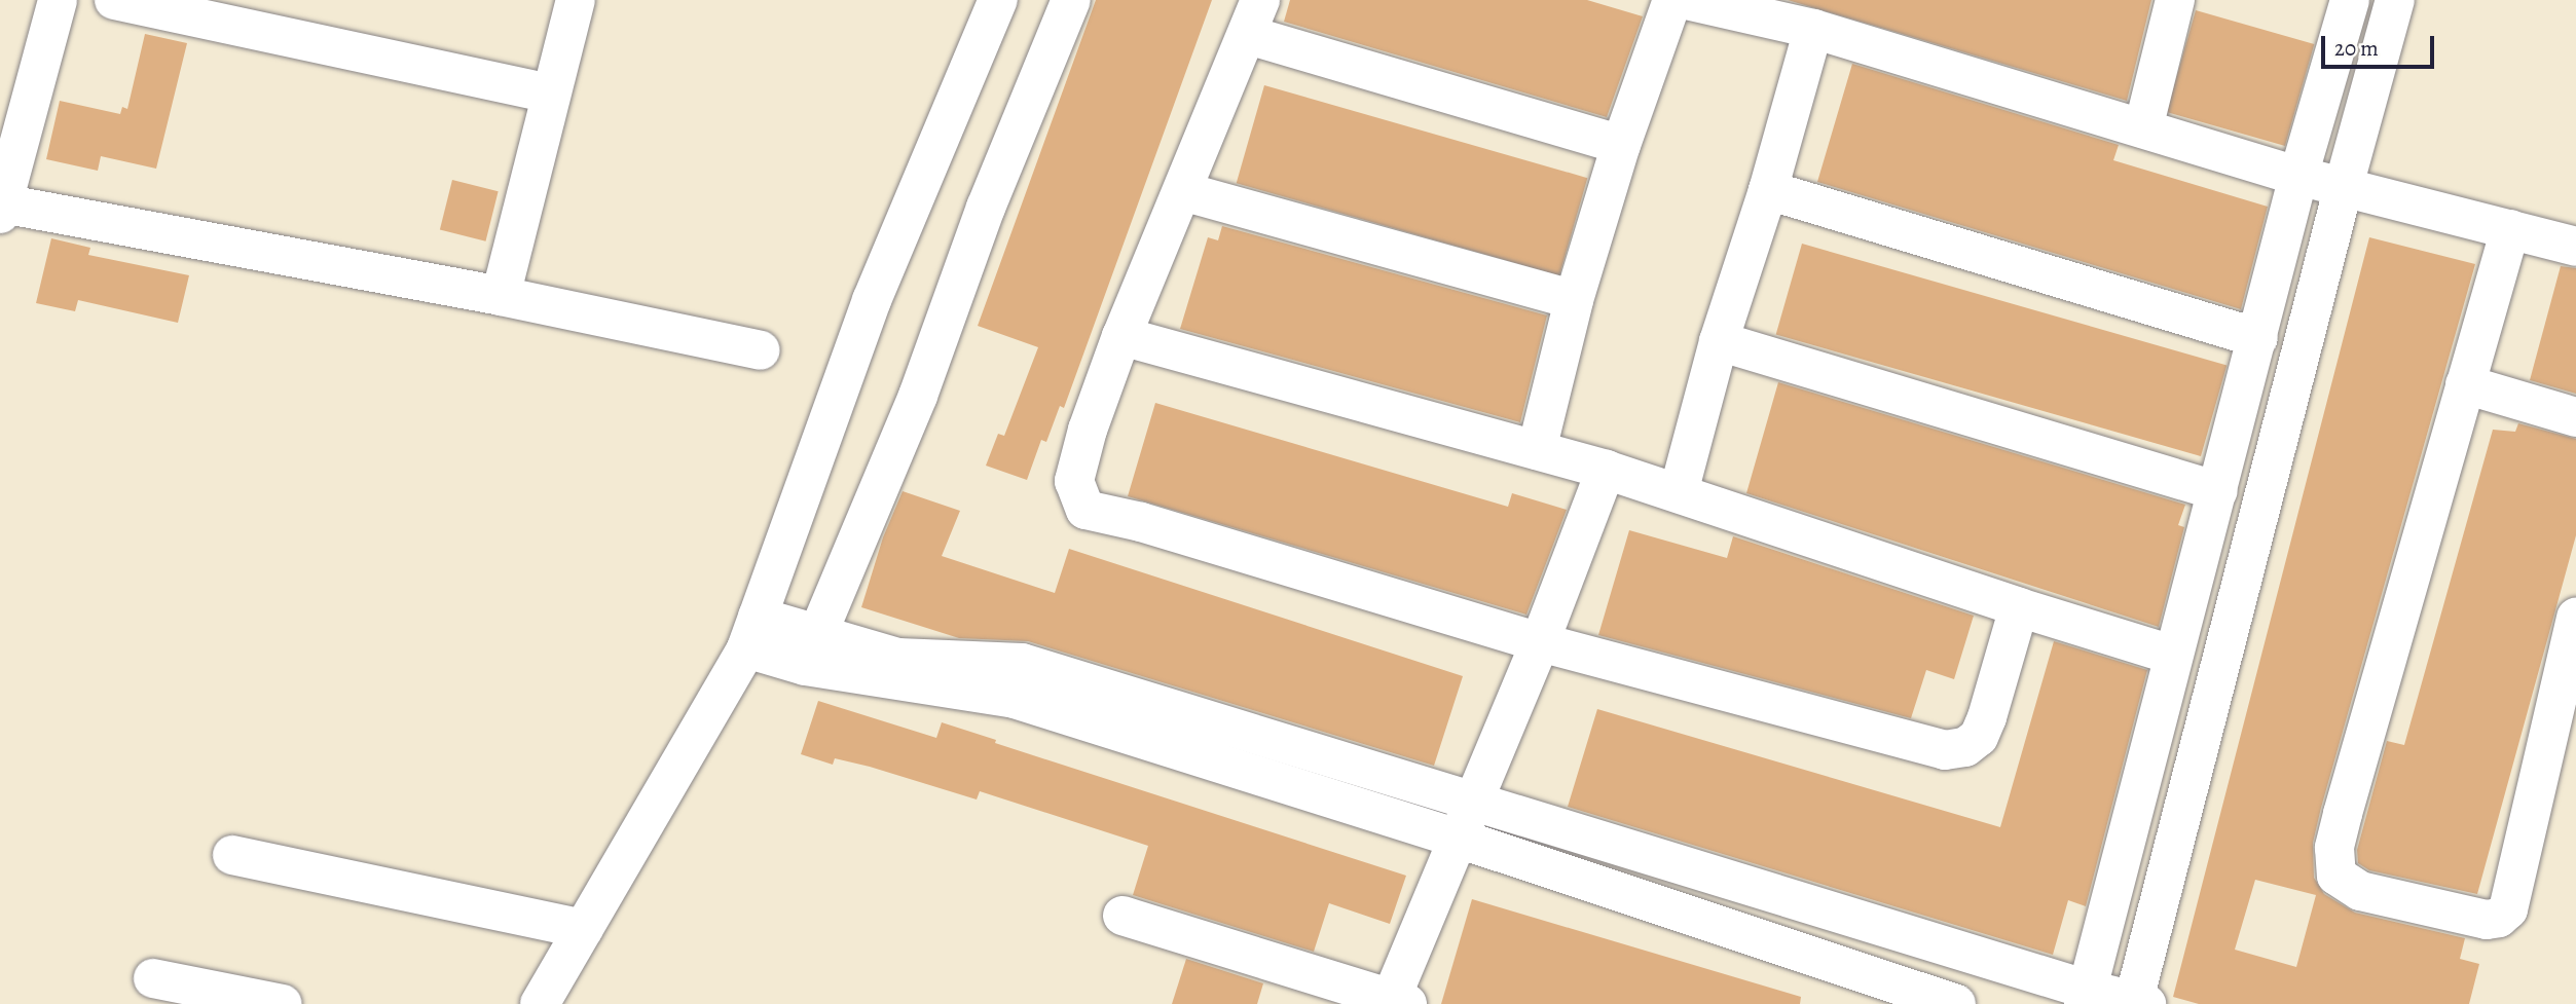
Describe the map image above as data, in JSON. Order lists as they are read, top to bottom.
{
  "scale_bar": "20 m"
}
